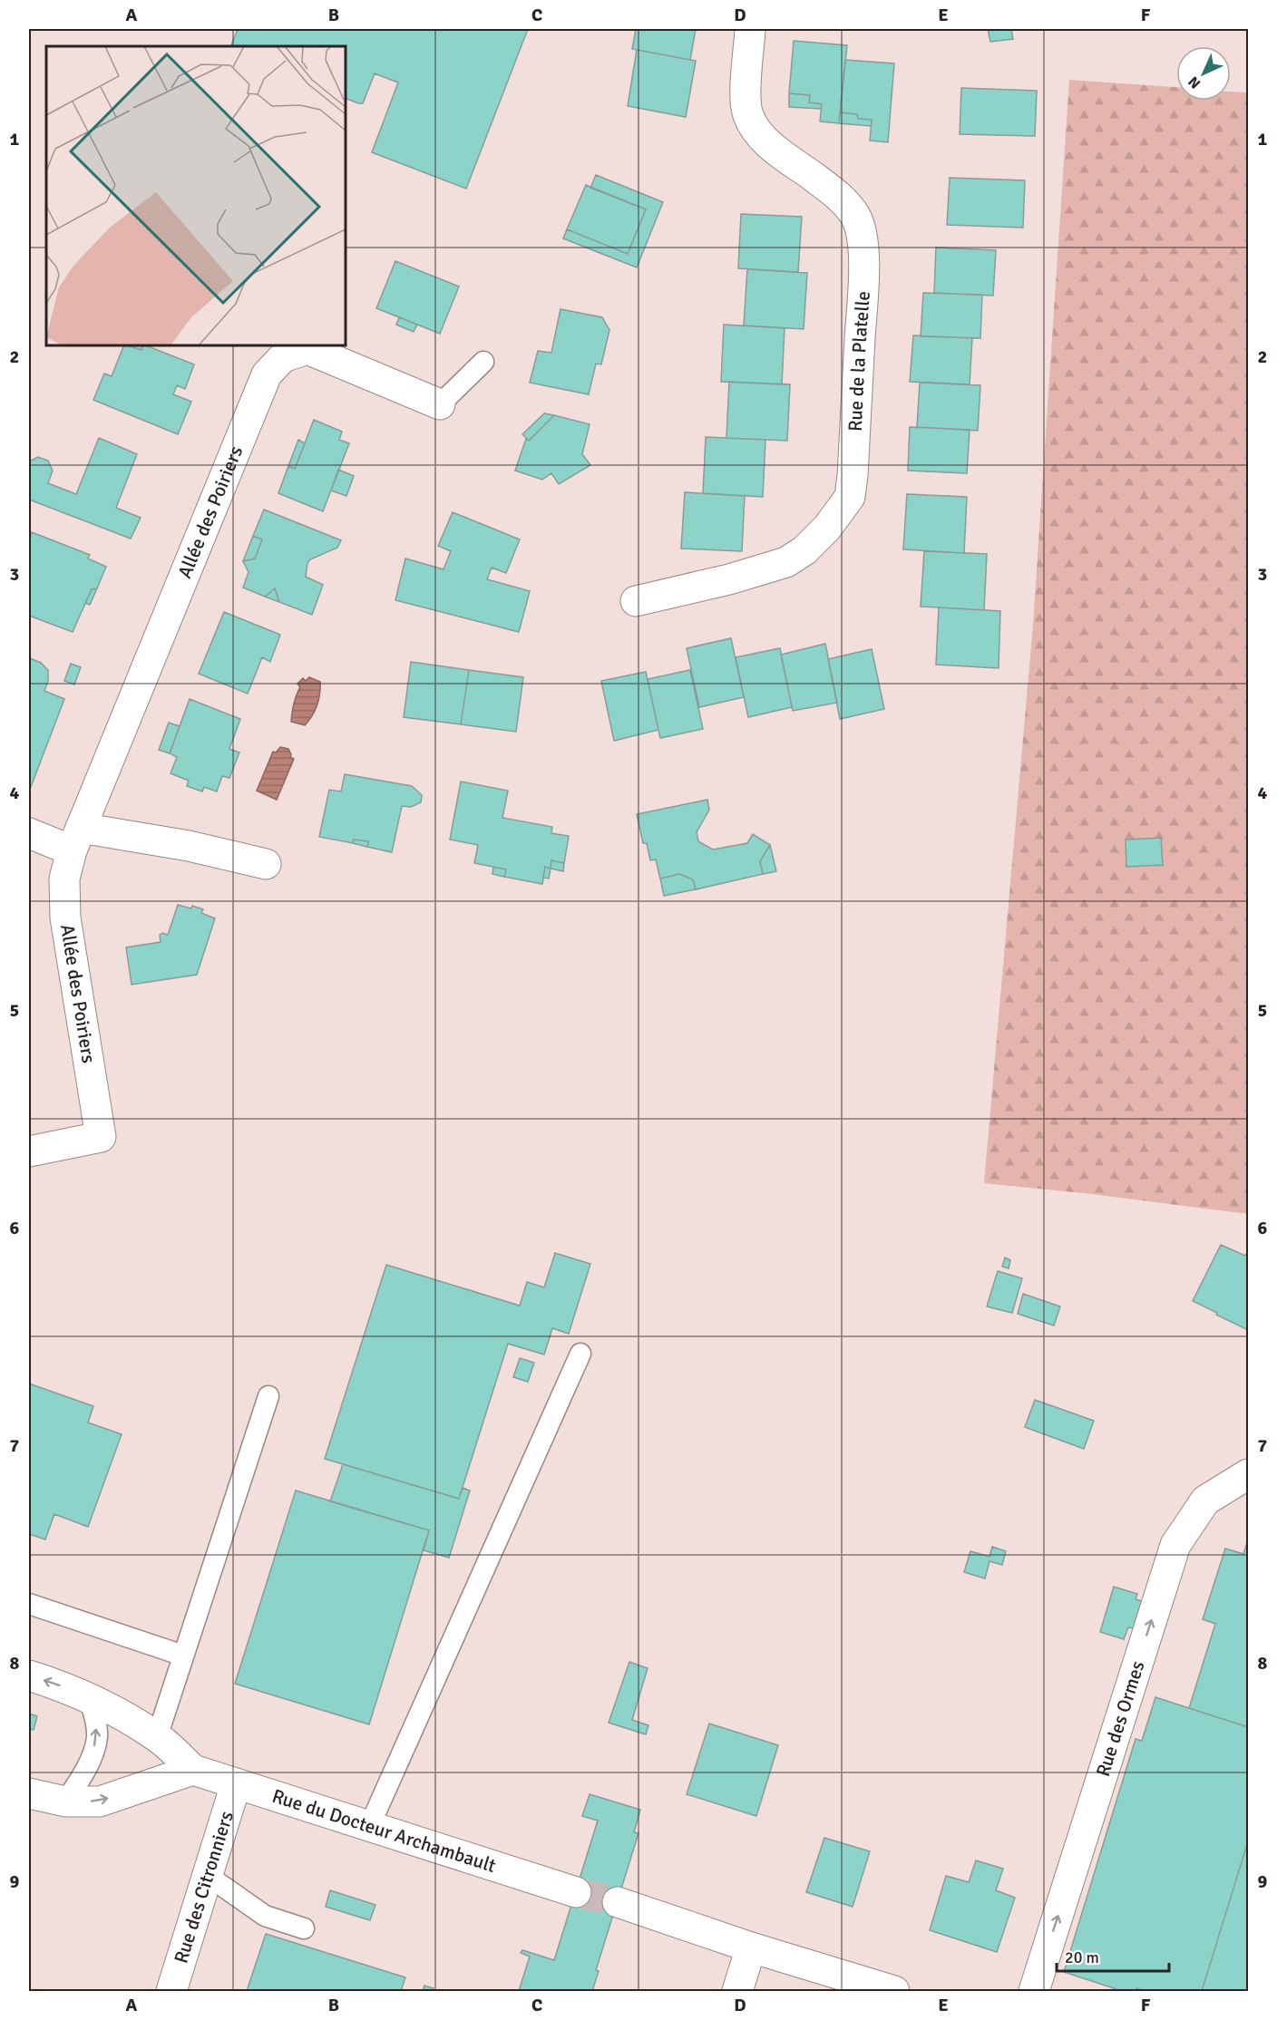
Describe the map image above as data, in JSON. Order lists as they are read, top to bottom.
{
  "streets": {
    "street": [
      "Rue de la Platelle",
      "Allée des Poiriers",
      "Rue des Ormes",
      "Rue du Docteur Archambault",
      "Rue des Citronniers"
    ]
  },
  "crossings": [
    ["Rue du Docteur Archambault", "Rue des Citronniers"]
  ],
  "one_way": ["Rue des Ormes"],
  "scale_bar": "20 m",
  "north": "bottom left",
  "grid": {
    "columns": [
      "A",
      "B",
      "C",
      "D",
      "E",
      "F"
    ],
    "rows": [
      "1",
      "2",
      "3",
      "4",
      "5",
      "6",
      "7",
      "8",
      "9"
    ]
  }
}
